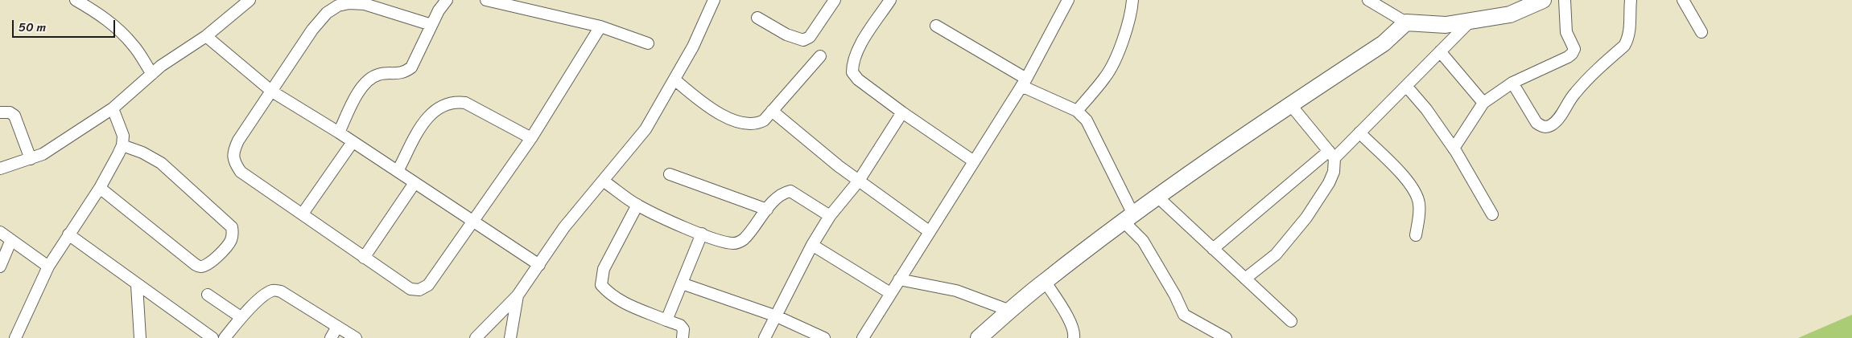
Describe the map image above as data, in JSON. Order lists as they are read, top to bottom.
{
  "scale_bar": "50 m"
}
